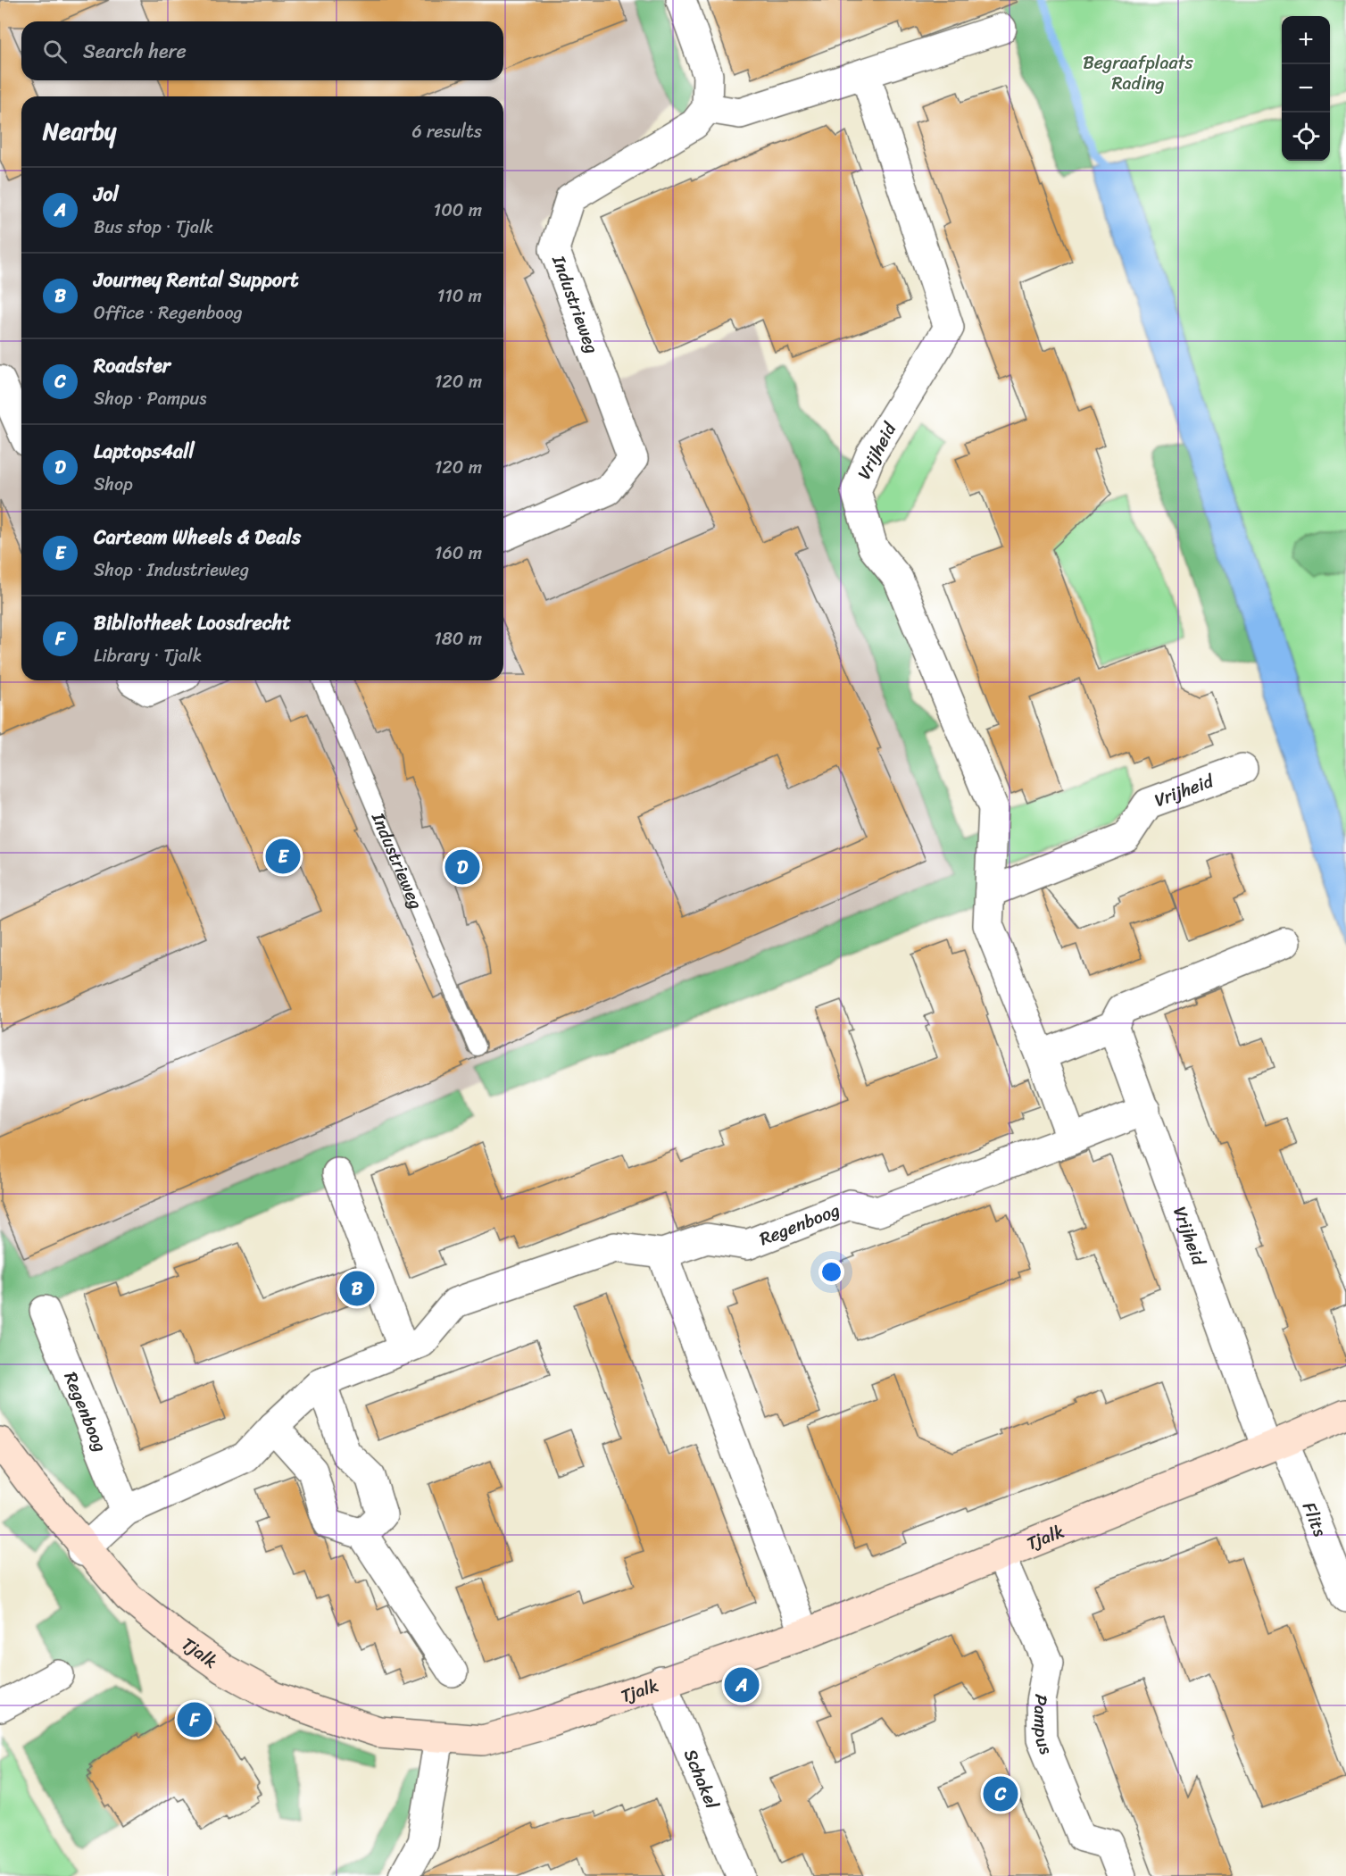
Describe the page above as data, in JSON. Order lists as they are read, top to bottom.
{
  "streets": {
    "street": [
      "Industrieweg",
      "Vrijheid",
      "Regenboog",
      "Flits",
      "Tjalk",
      "Pampus",
      "Schakel"
    ]
  },
  "crossings": [
    ["Vrijheid", "Regenboog"],
    ["Vrijheid", "Flits"],
    ["Vrijheid", "Tjalk"],
    ["Regenboog", "Tjalk"],
    ["Flits", "Tjalk"],
    ["Tjalk", "Pampus"],
    ["Tjalk", "Schakel"]
  ],
  "parks": ["Begraafplaats Rading"],
  "page": {
    "map_buttons": ["+", "−"],
    "search": "Search here",
    "heading": ["Nearby", "6 results"],
    "list": [
      {
        "mark": "A",
        "name": "Jol",
        "note": "Bus stop · Tjalk",
        "value": "100 m"
      },
      {
        "mark": "B",
        "name": "Journey Rental Support",
        "note": "Office · Regenboog",
        "value": "110 m"
      },
      {
        "mark": "C",
        "name": "Roadster",
        "note": "Shop · Pampus",
        "value": "120 m"
      },
      {
        "mark": "D",
        "name": "Laptops4all",
        "note": "Shop",
        "value": "120 m"
      },
      {
        "mark": "E",
        "name": "Carteam Wheels & Deals",
        "note": "Shop · Industrieweg",
        "value": "160 m"
      },
      {
        "mark": "F",
        "name": "Bibliotheek Loosdrecht",
        "note": "Library · Tjalk",
        "value": "180 m"
      }
    ],
    "pins": [
      "E",
      "D",
      "B",
      "A",
      "F",
      "C"
    ]
  }
}
